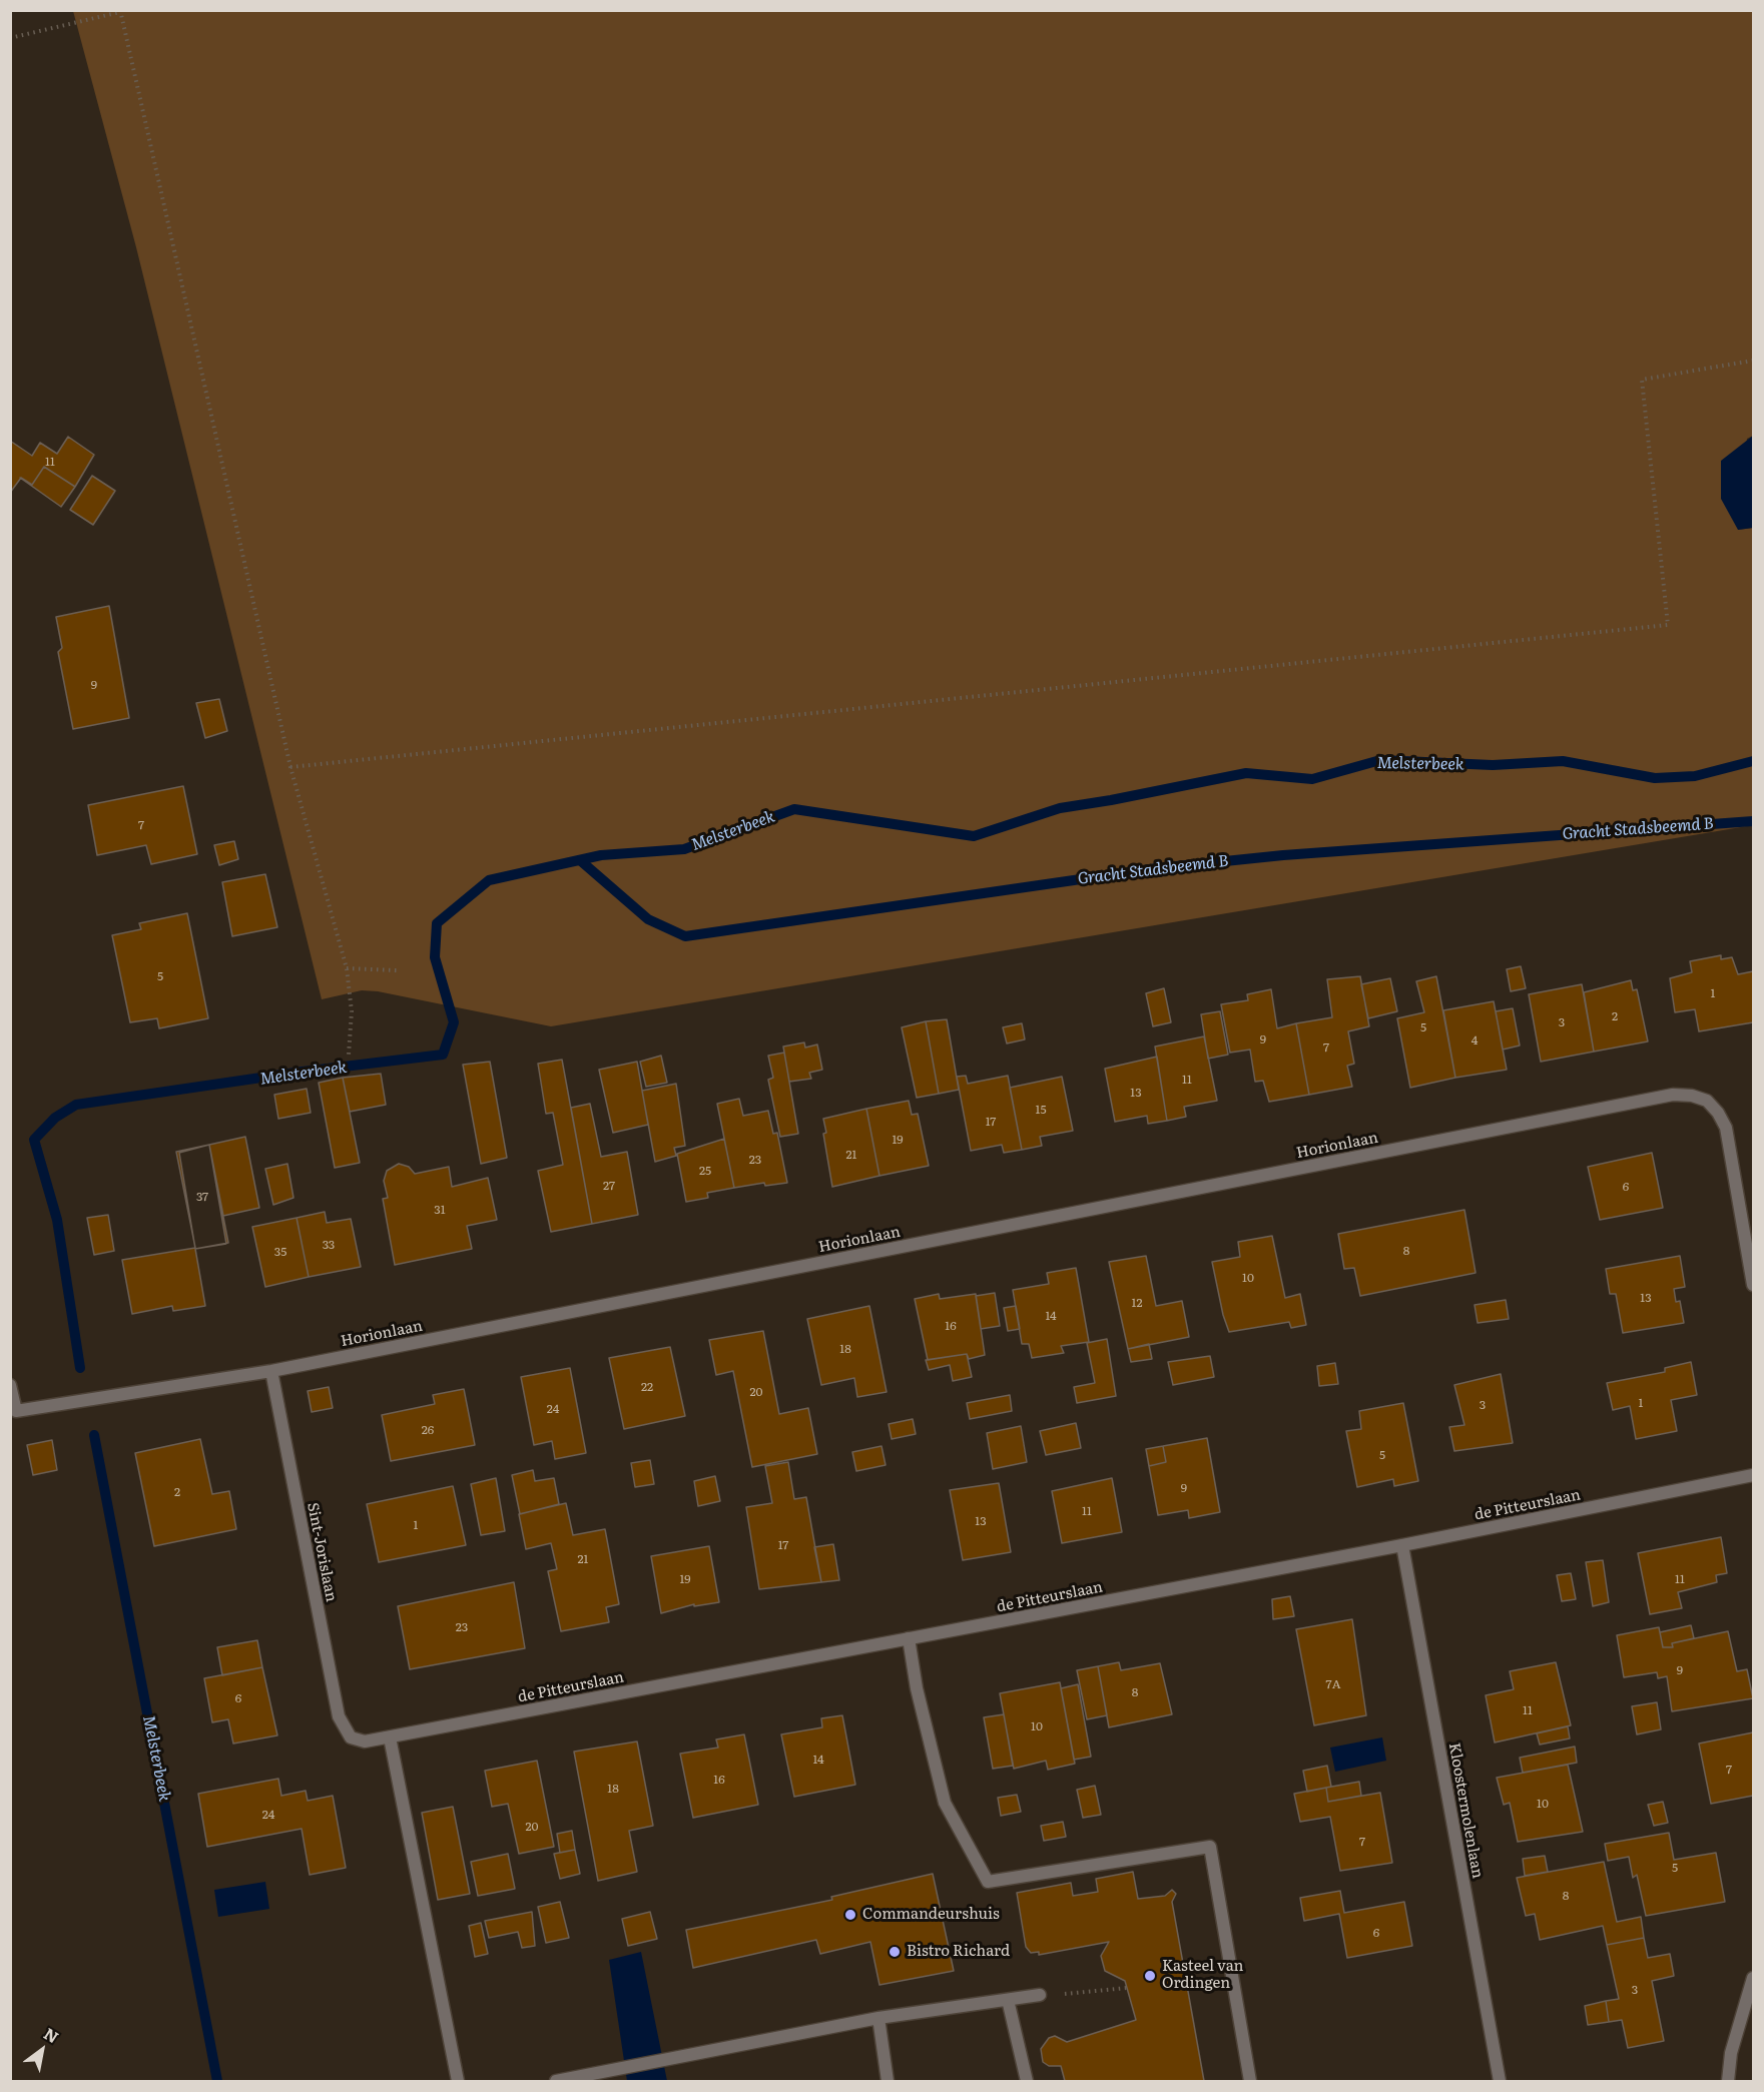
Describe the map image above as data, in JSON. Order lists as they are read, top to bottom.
{
  "streets": {
    "street": [
      "Horionlaan",
      "de Pitteurslaan",
      "Sint-Jorislaan",
      "Kloostermolenlaan"
    ]
  },
  "crossings": [
    ["Horionlaan", "Sint-Jorislaan"],
    ["de Pitteurslaan", "Sint-Jorislaan"],
    ["de Pitteurslaan", "Kloostermolenlaan"]
  ],
  "water": ["Melsterbeek", "Gracht Stadsbeemd B"],
  "places": ["Commandeurshuis", "Bistro Richard", "Kasteel van Ordingen"],
  "house_numbers": [
    "11",
    "9",
    "7",
    "5",
    "1",
    "2",
    "3",
    "5",
    "9",
    "4",
    "7",
    "11",
    "13",
    "15",
    "17",
    "19",
    "21",
    "23",
    "25",
    "27",
    "6",
    "37",
    "31",
    "33",
    "8",
    "35",
    "10",
    "13",
    "12",
    "14",
    "16",
    "18",
    "22",
    "20",
    "1",
    "3",
    "24",
    "26",
    "5",
    "9",
    "2",
    "11",
    "13",
    "1",
    "17",
    "21",
    "19",
    "11",
    "23",
    "9",
    "7A",
    "8",
    "6",
    "11",
    "10",
    "14",
    "7",
    "16",
    "18",
    "10",
    "24",
    "20",
    "7",
    "5",
    "8",
    "6",
    "3"
  ],
  "north": "top right"
}
